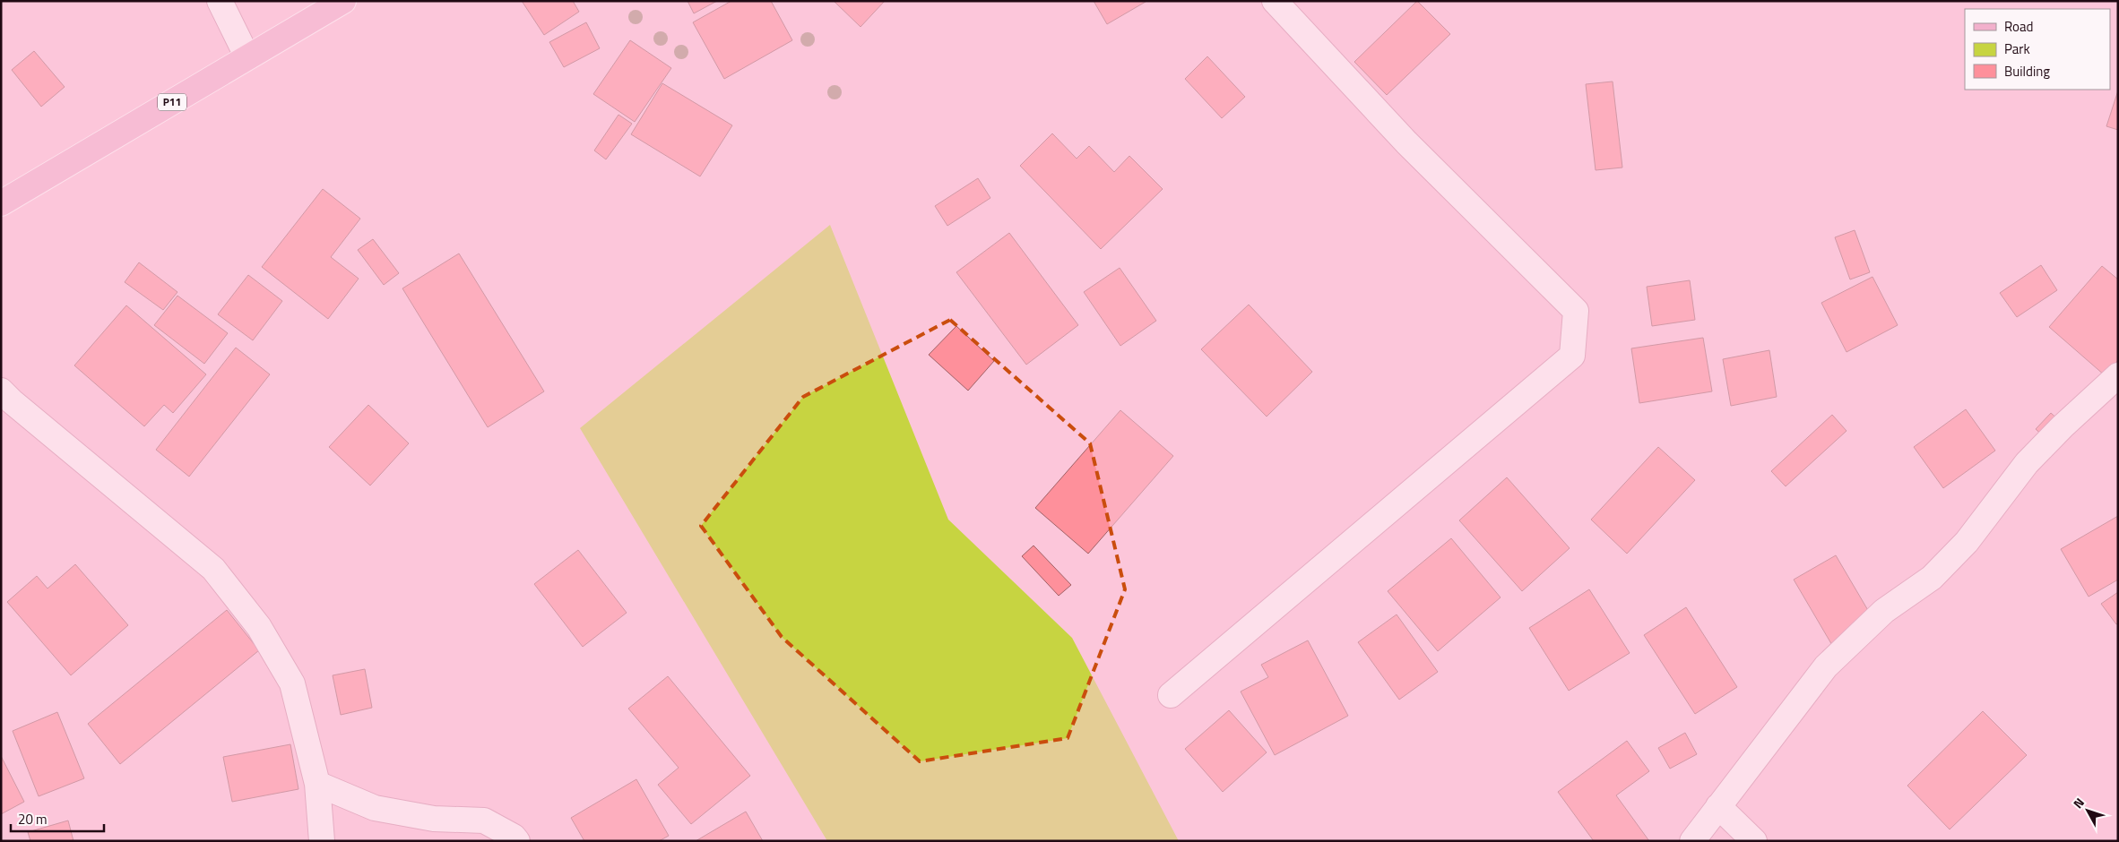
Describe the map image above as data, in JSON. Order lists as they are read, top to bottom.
{
  "streets": {
    "main road": ["P11"]
  },
  "legend": ["Road", "Park", "Building"],
  "scale_bar": "20 m",
  "north": "top left"
}
